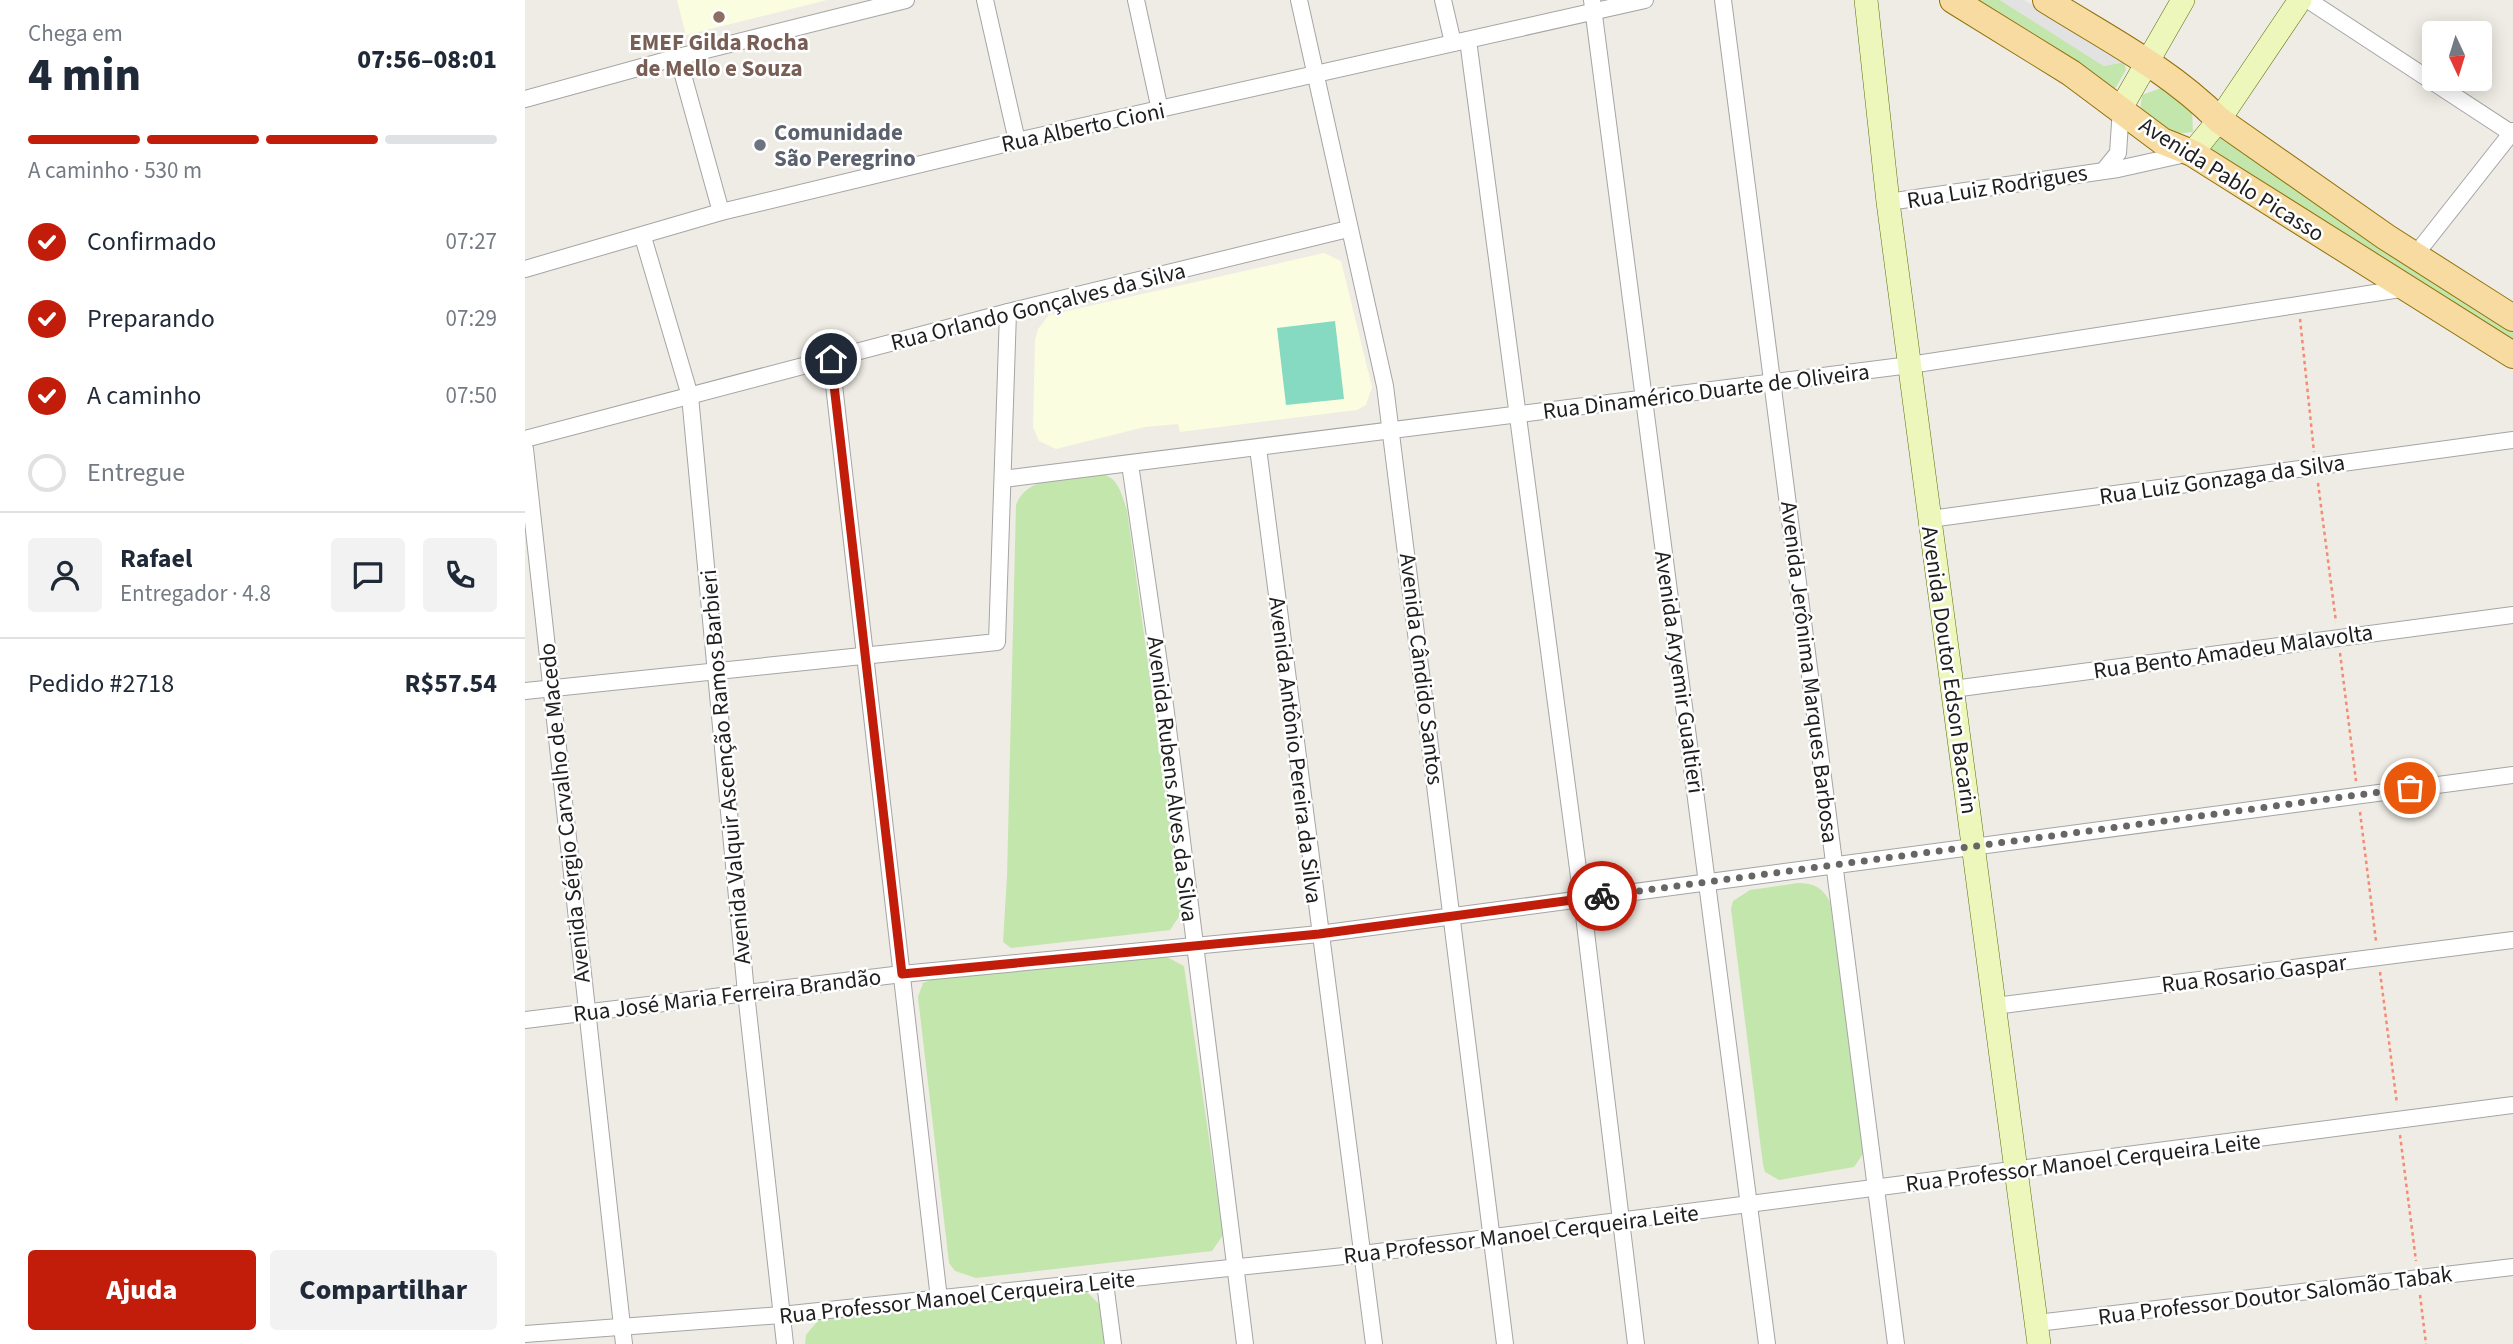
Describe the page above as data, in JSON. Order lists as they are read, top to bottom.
{
  "streets": {
    "main road": ["Avenida Pablo Picasso"],
    "street": [
      "Rua Alberto Cioni",
      "Rua Luiz Rodrigues",
      "Rua Orlando Gonçalves da Silva",
      "Rua Dinamérico Duarte de Oliveira",
      "Rua Luiz Gonzaga da Silva",
      "Rua Bento Amadeu Malavolta",
      "Avenida Cândido Santos",
      "Avenida Doutor Edson Bacarin",
      "Avenida Aryemir Gualtieri",
      "Avenida Jerônima Marques Barbosa",
      "Avenida Antônio Pereira da Silva",
      "Avenida Valquir Ascenção Ramos Barbieri",
      "Avenida Rubens Alves da Silva",
      "Avenida Sérgio Carvalho de Macedo",
      "Rua Rosario Gaspar",
      "Rua José Maria Ferreira Brandão",
      "Rua Professor Manoel Cerqueira Leite",
      "Rua Professor Doutor Salomão Tabak"
    ]
  },
  "crossings": [
    ["Rua Alberto Cioni", "Avenida Cândido Santos"],
    ["Rua Alberto Cioni", "Avenida Aryemir Gualtieri"],
    ["Rua Alberto Cioni", "Avenida Valquir Ascenção Ramos Barbieri"],
    ["Avenida Pablo Picasso", "Rua Luiz Rodrigues"],
    ["Avenida Pablo Picasso", "Rua Dinamérico Duarte de Oliveira"],
    ["Rua Luiz Rodrigues", "Avenida Doutor Edson Bacarin"],
    ["Rua Orlando Gonçalves da Silva", "Avenida Cândido Santos"],
    ["Rua Orlando Gonçalves da Silva", "Avenida Valquir Ascenção Ramos Barbieri"],
    ["Rua Dinamérico Duarte de Oliveira", "Avenida Cândido Santos"],
    ["Rua Dinamérico Duarte de Oliveira", "Avenida Doutor Edson Bacarin"],
    ["Rua Dinamérico Duarte de Oliveira", "Avenida Aryemir Gualtieri"],
    ["Rua Dinamérico Duarte de Oliveira", "Avenida Jerônima Marques Barbosa"],
    ["Rua Dinamérico Duarte de Oliveira", "Avenida Antônio Pereira da Silva"],
    ["Rua Dinamérico Duarte de Oliveira", "Avenida Rubens Alves da Silva"],
    ["Rua Luiz Gonzaga da Silva", "Avenida Doutor Edson Bacarin"],
    ["Rua Bento Amadeu Malavolta", "Avenida Doutor Edson Bacarin"],
    ["Avenida Cândido Santos", "Rua José Maria Ferreira Brandão"],
    ["Avenida Cândido Santos", "Rua Professor Manoel Cerqueira Leite"],
    ["Avenida Doutor Edson Bacarin", "Rua Rosario Gaspar"],
    ["Avenida Doutor Edson Bacarin", "Rua José Maria Ferreira Brandão"],
    ["Avenida Doutor Edson Bacarin", "Rua Professor Manoel Cerqueira Leite"],
    ["Avenida Doutor Edson Bacarin", "Rua Professor Doutor Salomão Tabak"],
    ["Avenida Aryemir Gualtieri", "Rua José Maria Ferreira Brandão"],
    ["Avenida Aryemir Gualtieri", "Rua Professor Manoel Cerqueira Leite"],
    ["Avenida Jerônima Marques Barbosa", "Rua José Maria Ferreira Brandão"],
    ["Avenida Jerônima Marques Barbosa", "Rua Professor Manoel Cerqueira Leite"],
    ["Avenida Antônio Pereira da Silva", "Rua José Maria Ferreira Brandão"],
    ["Avenida Antônio Pereira da Silva", "Rua Professor Manoel Cerqueira Leite"],
    ["Avenida Valquir Ascenção Ramos Barbieri", "Rua José Maria Ferreira Brandão"],
    ["Avenida Valquir Ascenção Ramos Barbieri", "Rua Professor Manoel Cerqueira Leite"],
    ["Avenida Rubens Alves da Silva", "Rua José Maria Ferreira Brandão"],
    ["Avenida Rubens Alves da Silva", "Rua Professor Manoel Cerqueira Leite"],
    ["Avenida Sérgio Carvalho de Macedo", "Rua José Maria Ferreira Brandão"],
    ["Avenida Sérgio Carvalho de Macedo", "Rua Professor Manoel Cerqueira Leite"]
  ],
  "places": ["EMEF Gilda Rocha de Mello e Souza", "Comunidade São Peregrino"],
  "north": "bottom",
  "page": {
    "heading": ["4 min", "Chega em", "07:56–08:01"],
    "panel": [
      "Rafael",
      "Entregador · 4.8",
      "Pedido #2718",
      "R$57.54"
    ],
    "bar": "A caminho · 530 m",
    "list": [
      ["Confirmado", "07:27"],
      ["Preparando", "07:29"],
      ["A caminho", "07:50"],
      "Entregue"
    ],
    "buttons": ["Ajuda", "Compartilhar"]
  }
}
